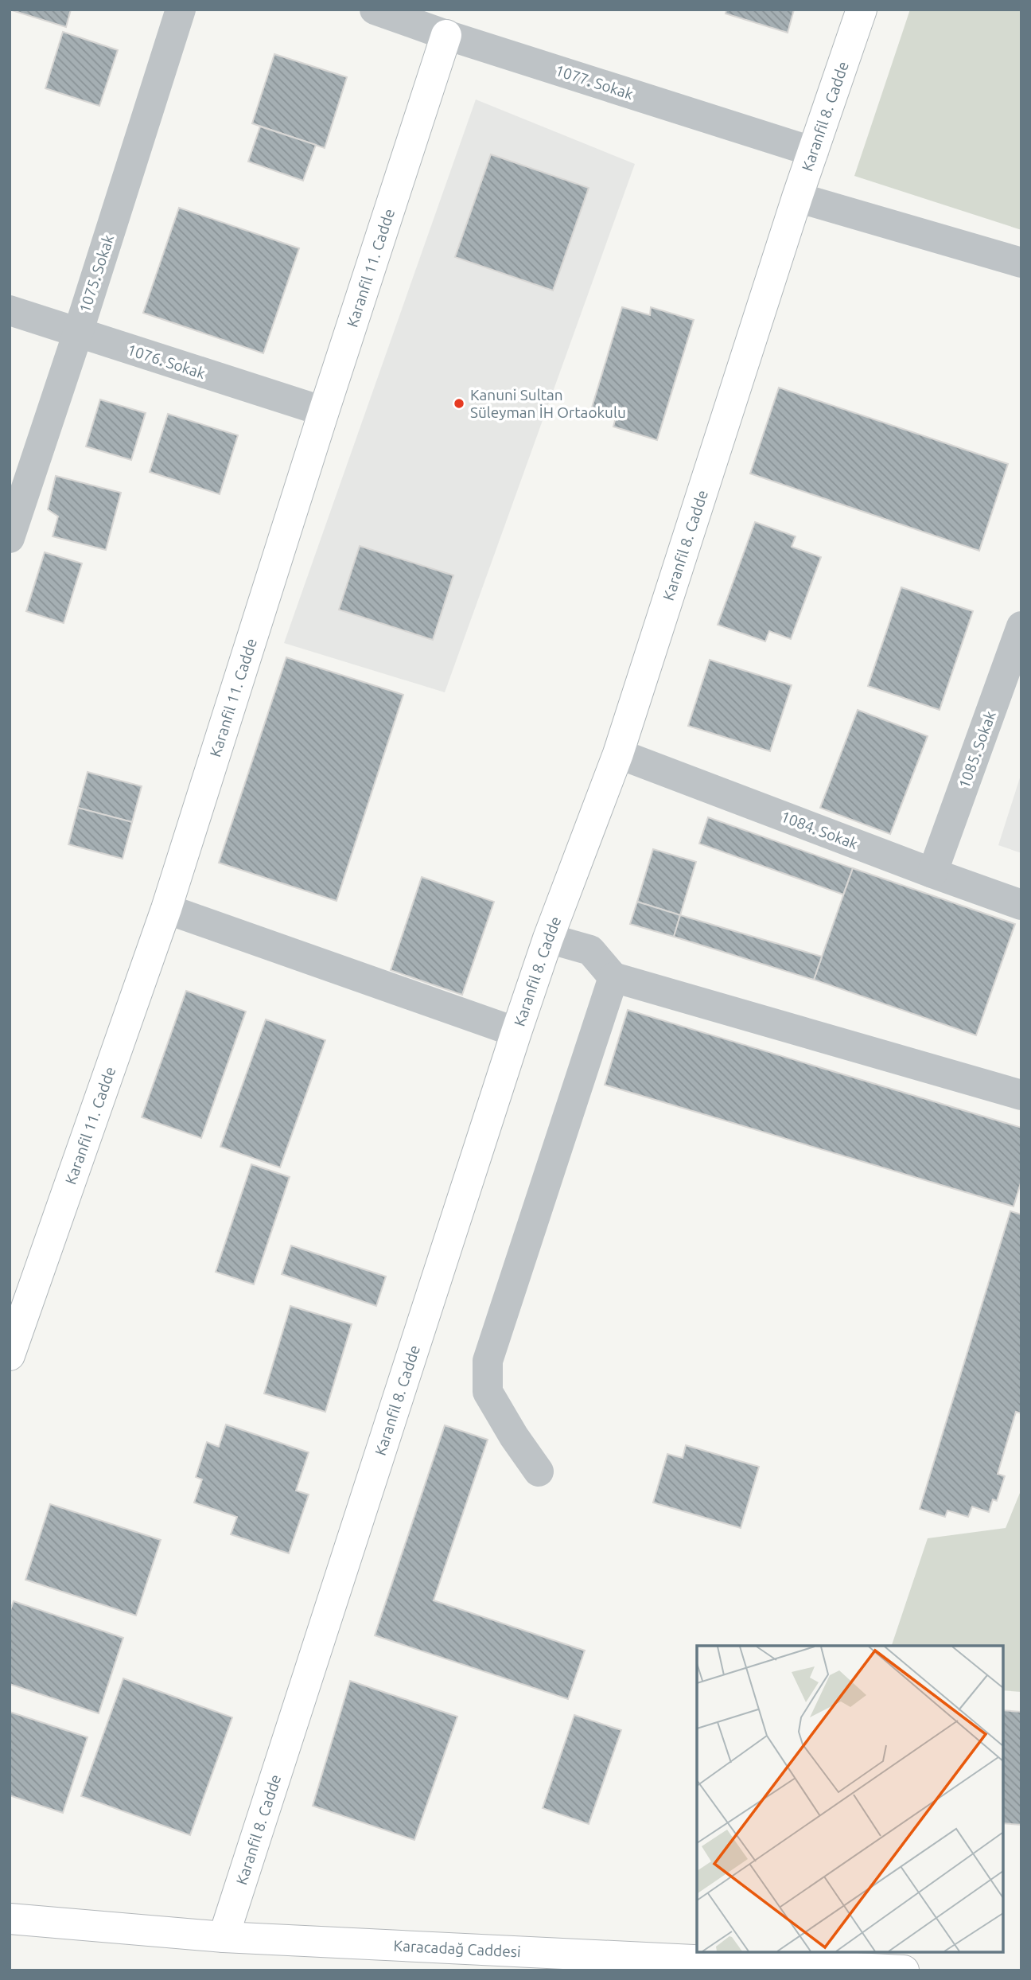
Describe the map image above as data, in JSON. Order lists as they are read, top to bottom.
{
  "streets": {
    "main road": ["Karanfil 8. Cadde", "Karanfil 11. Cadde", "Karacadağ Caddesi"],
    "street": [
      "1077. Sokak",
      "1075. Sokak",
      "1076. Sokak",
      "1085. Sokak",
      "1084. Sokak"
    ]
  },
  "crossings": [
    ["1077. Sokak", "Karanfil 8. Cadde"],
    ["1077. Sokak", "Karanfil 11. Cadde"],
    ["Karanfil 8. Cadde", "1084. Sokak"],
    ["Karanfil 8. Cadde", "Karacadağ Caddesi"],
    ["Karanfil 11. Cadde", "1076. Sokak"],
    ["1075. Sokak", "1076. Sokak"],
    ["1085. Sokak", "1084. Sokak"]
  ],
  "places": ["Kanuni Sultan Süleyman İH Ortaokulu"]
}
